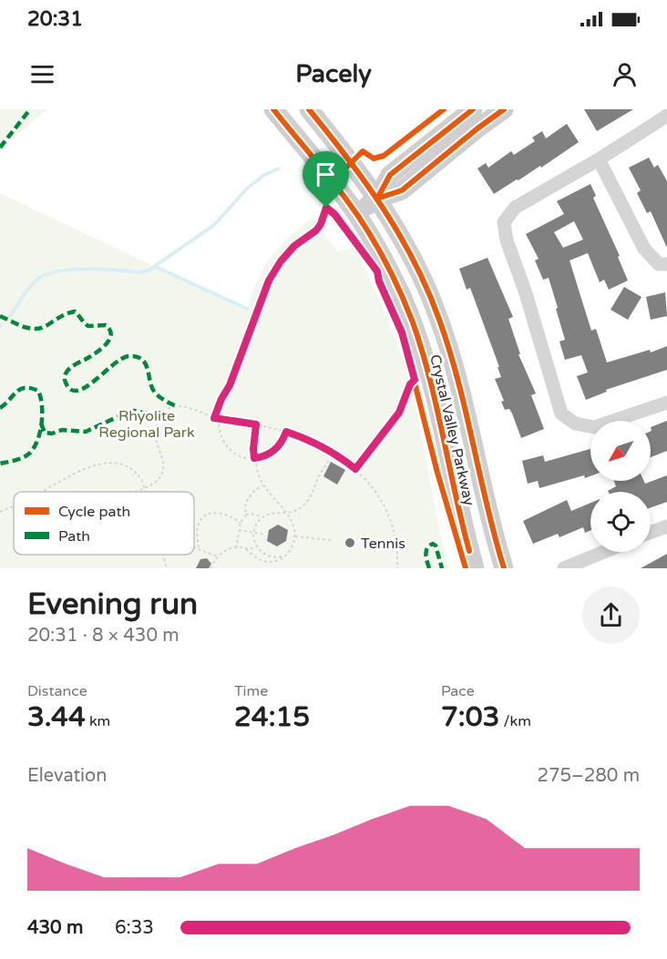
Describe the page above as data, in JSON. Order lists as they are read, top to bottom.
{
  "streets": {
    "main road": ["Crystal Valley Parkway"]
  },
  "parks": ["Rhyolite Regional Park"],
  "places": ["Tennis"],
  "legend": ["Cycle path", "Path"],
  "north": "bottom left",
  "page": {
    "status": "20:31",
    "header": "Pacely",
    "heading": ["Evening run", "20:31 · 8 × 430 m"],
    "stats": [
      ["Distance", "3.44 km"],
      ["Time", "24:15"],
      ["Pace", "7:03 /km"]
    ],
    "chart": ["Elevation", "275–280 m"],
    "list": [
      {
        "name": "430 m",
        "note": "6:33"
      }
    ]
  }
}
